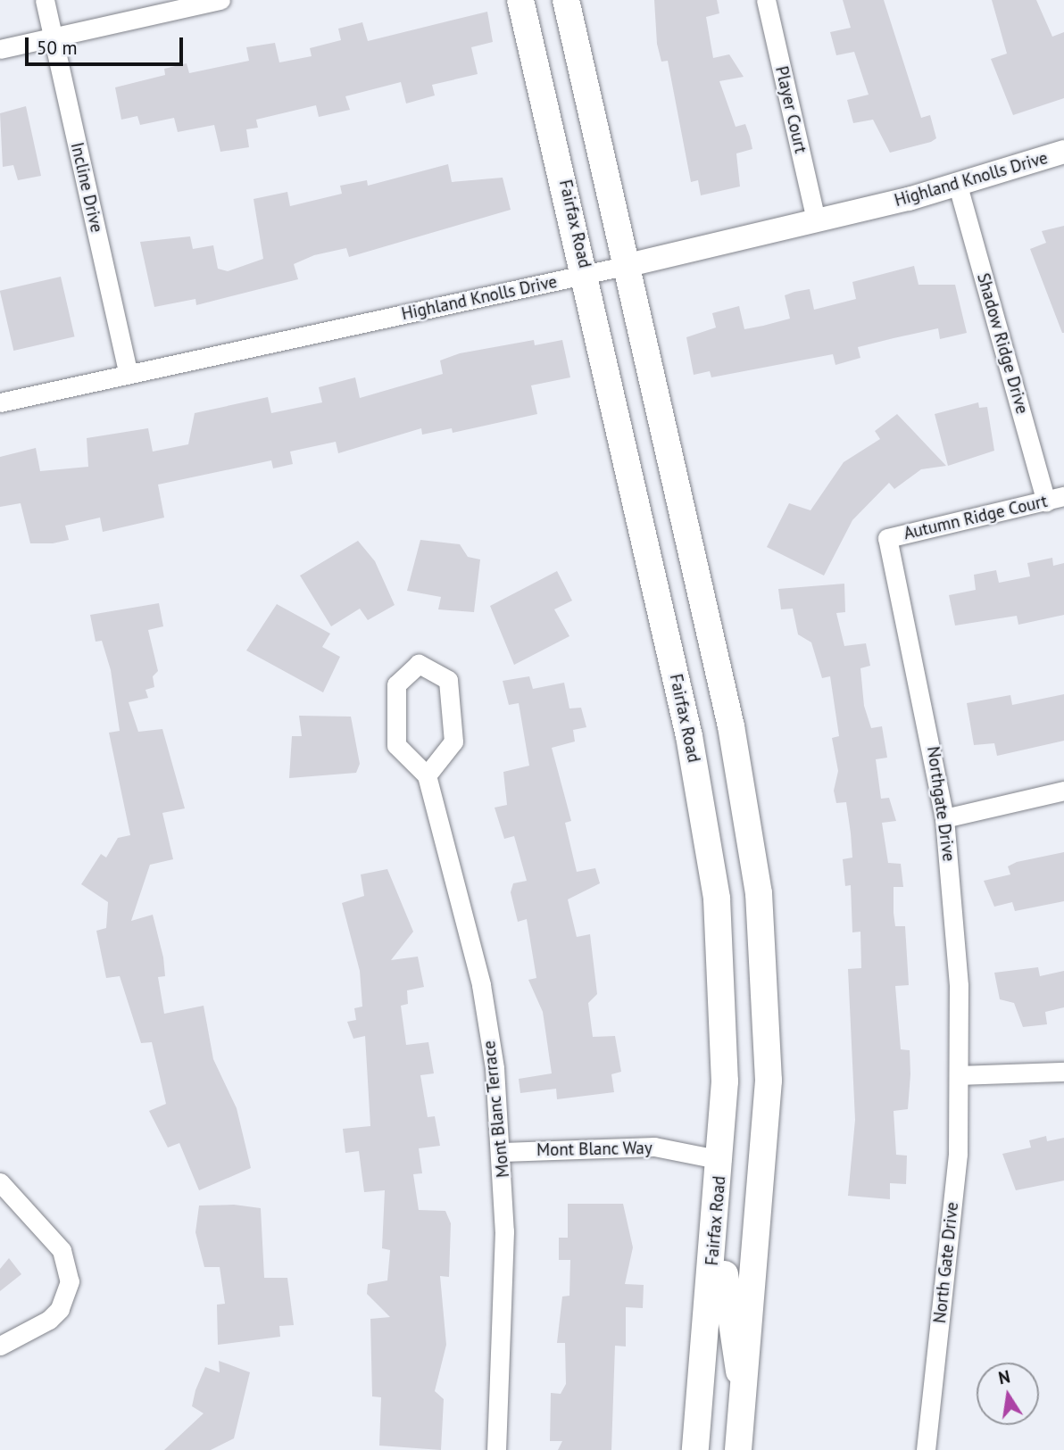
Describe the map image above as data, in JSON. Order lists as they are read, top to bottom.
{
  "streets": {
    "main road": ["Fairfax Road"],
    "street": [
      "Player Court",
      "Highland Knolls Drive",
      "Incline Drive",
      "Shadow Ridge Drive",
      "Autumn Ridge Court",
      "Northgate Drive",
      "Mont Blanc Terrace",
      "Mont Blanc Way",
      "North Gate Drive"
    ]
  },
  "crossings": [
    ["Player Court", "Highland Knolls Drive"],
    ["Highland Knolls Drive", "Incline Drive"],
    ["Highland Knolls Drive", "Fairfax Road"],
    ["Highland Knolls Drive", "Shadow Ridge Drive"],
    ["Fairfax Road", "Mont Blanc Way"],
    ["Shadow Ridge Drive", "Autumn Ridge Court"],
    ["Autumn Ridge Court", "Northgate Drive"],
    ["Northgate Drive", "North Gate Drive"],
    ["Mont Blanc Terrace", "Mont Blanc Way"]
  ],
  "scale_bar": "50 m",
  "north": "top"
}
